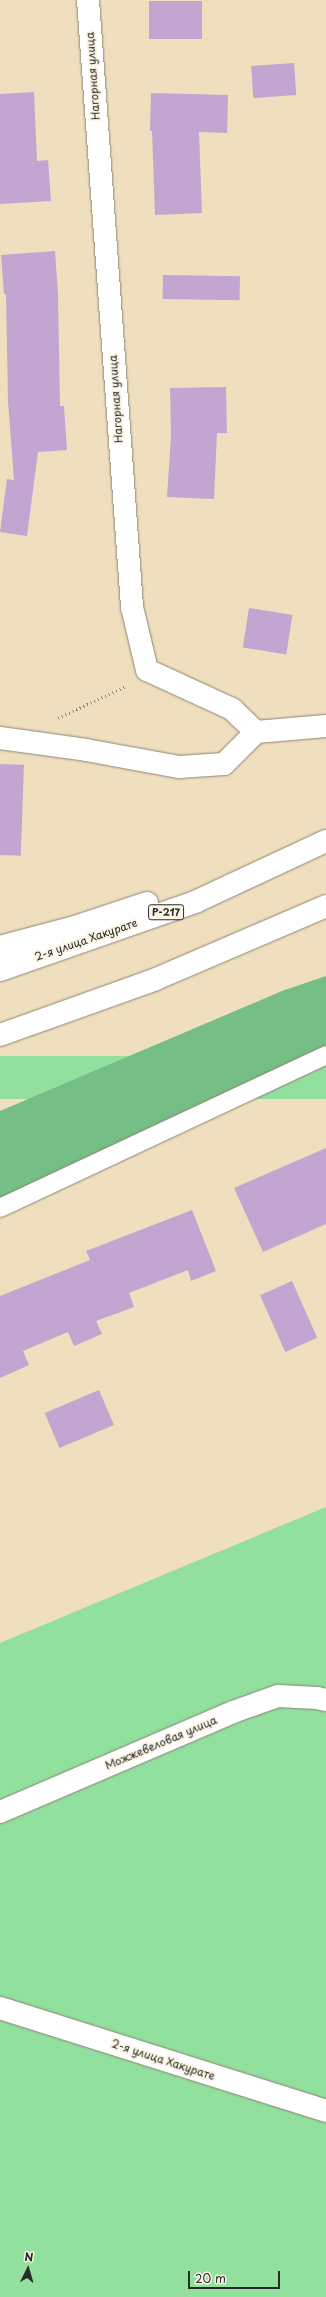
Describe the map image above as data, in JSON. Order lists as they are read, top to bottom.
{
  "streets": {
    "street": [
      "Нагорная улица",
      "Р-217",
      "2-я улица Хакурате",
      "Можжевеловая улица"
    ]
  },
  "scale_bar": "20 m",
  "north": "top"
}
